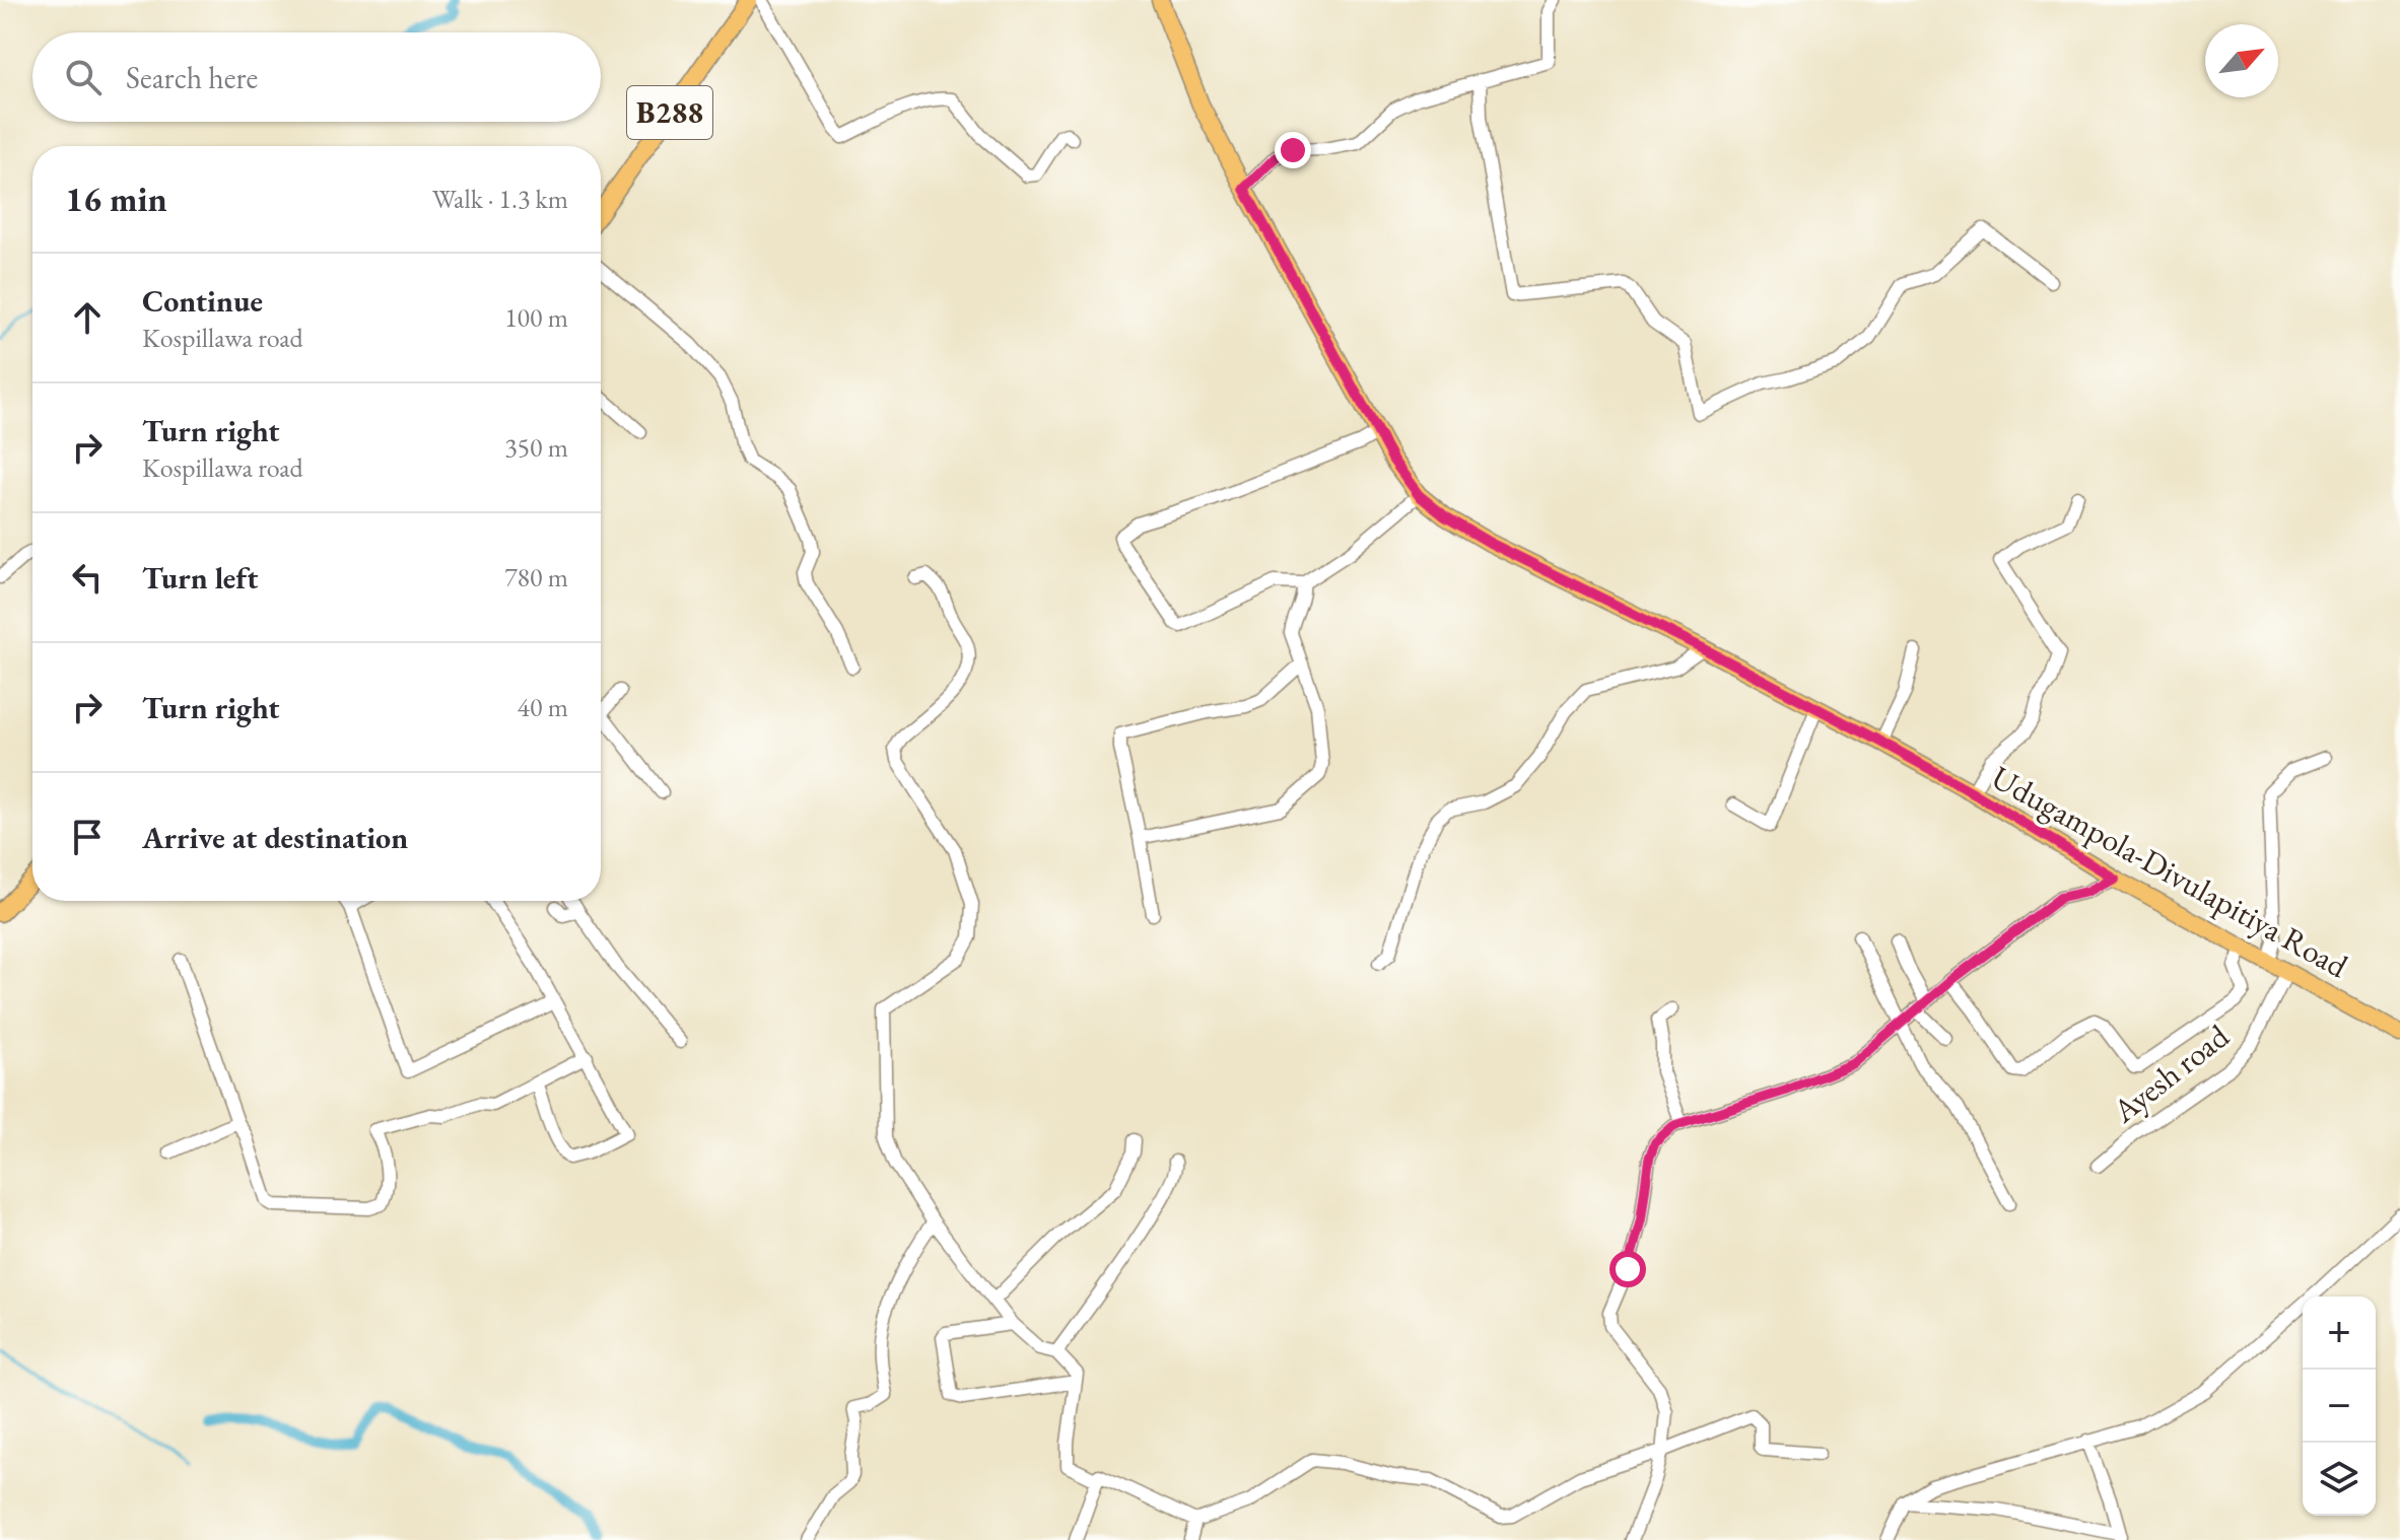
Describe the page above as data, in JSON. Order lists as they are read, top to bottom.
{
  "streets": {
    "main road": ["B288", "Udugampola-Divulapitiya Road"],
    "street": ["Ayesh road"]
  },
  "crossings": [
    ["Udugampola-Divulapitiya Road", "Ayesh road"]
  ],
  "north": "top right",
  "page": {
    "search": "Search here",
    "heading": ["16 min", "Walk · 1.3 km"],
    "list": [
      ["Continue", "Kospillawa road", "100 m"],
      ["Turn right", "Kospillawa road", "350 m"],
      ["Turn left", "780 m"],
      ["Turn right", "40 m"],
      "Arrive at destination"
    ],
    "map_buttons": ["+", "−"]
  }
}
